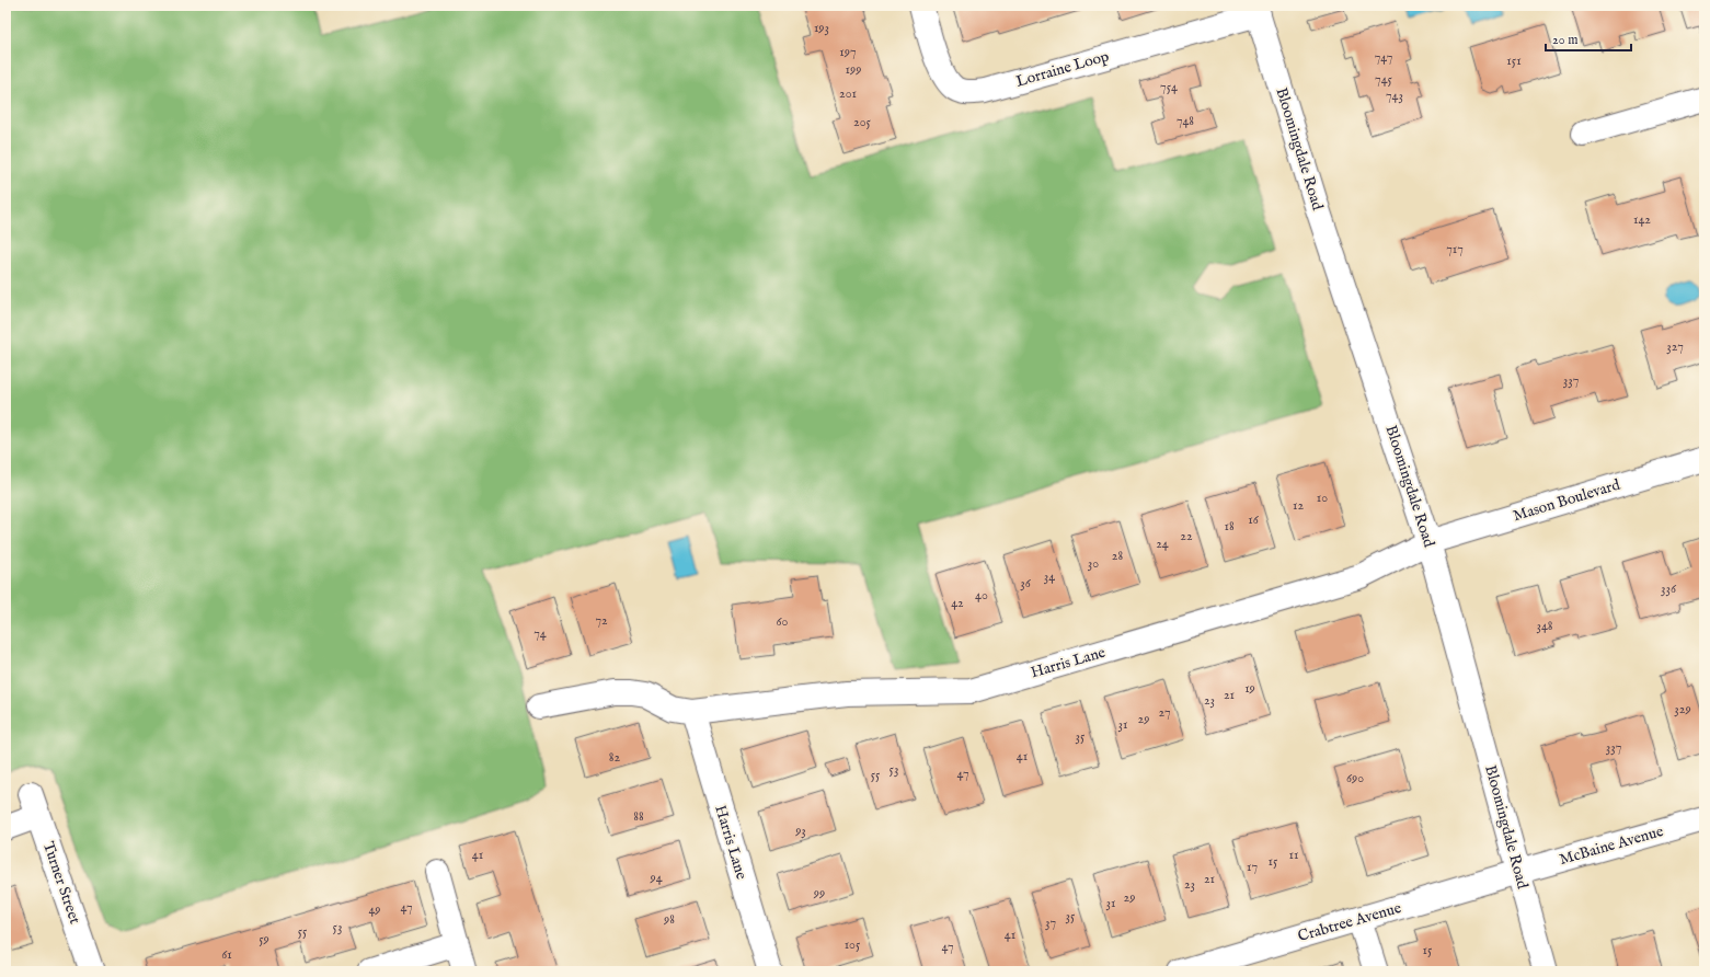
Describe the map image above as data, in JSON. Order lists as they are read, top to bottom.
{
  "streets": {
    "street": [
      "Lorraine Loop",
      "Bloomingdale Road",
      "Mason Boulevard",
      "Harris Lane",
      "McBaine Avenue",
      "Turner Street",
      "Crabtree Avenue"
    ]
  },
  "crossings": [
    ["Lorraine Loop", "Bloomingdale Road"],
    ["Bloomingdale Road", "Mason Boulevard"],
    ["Bloomingdale Road", "Harris Lane"],
    ["Bloomingdale Road", "McBaine Avenue"],
    ["Bloomingdale Road", "Crabtree Avenue"],
    ["Mason Boulevard", "Harris Lane"],
    ["McBaine Avenue", "Crabtree Avenue"]
  ],
  "house_numbers": [
    "193",
    "197",
    "747",
    "151",
    "199",
    "745",
    "754",
    "201",
    "743",
    "748",
    "205",
    "142",
    "717",
    "327",
    "337",
    "10",
    "12",
    "16",
    "18",
    "22",
    "24",
    "28",
    "30",
    "34",
    "36",
    "336",
    "40",
    "42",
    "72",
    "60",
    "348",
    "74",
    "19",
    "21",
    "23",
    "329",
    "27",
    "29",
    "31",
    "35",
    "337",
    "41",
    "82",
    "53",
    "47",
    "55",
    "690",
    "88",
    "93",
    "41",
    "11",
    "15",
    "17",
    "94",
    "21",
    "23",
    "99",
    "29",
    "31",
    "47",
    "49",
    "35",
    "98",
    "37",
    "53",
    "55",
    "41",
    "59",
    "105",
    "47",
    "15",
    "61"
  ],
  "scale_bar": "20 m"
}
